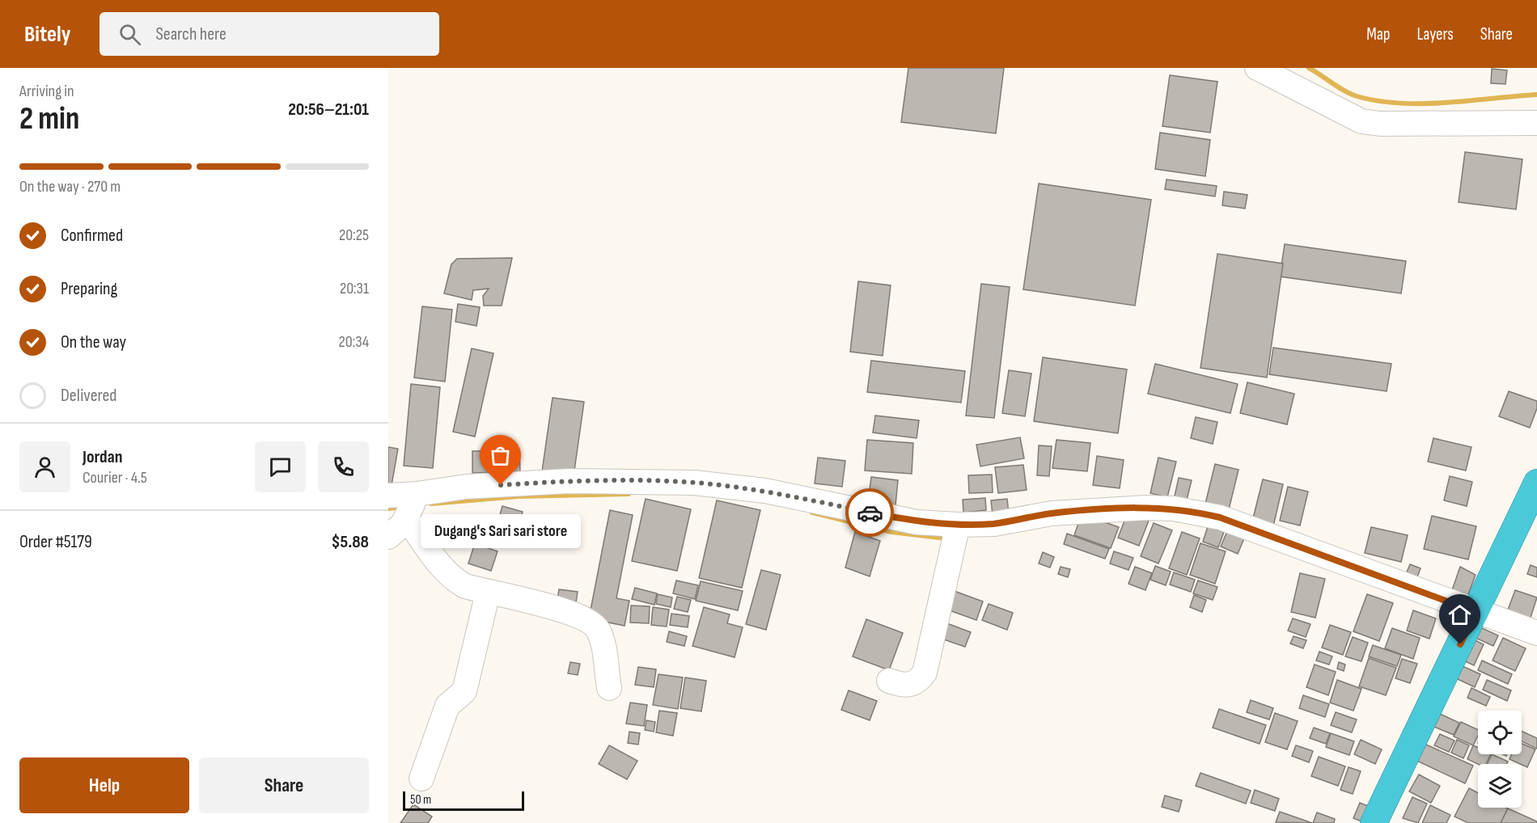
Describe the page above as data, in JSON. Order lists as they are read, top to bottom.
{
  "places": ["Dugang's Sari sari store"],
  "scale_bar": "50 m",
  "page": {
    "header": "Bitely",
    "search": "Search here",
    "nav": ["Map", "Layers", "Share"],
    "heading": ["2 min", "Arriving in", "20:56–21:01"],
    "panel": [
      "Jordan",
      "Courier · 4.5",
      "Order #5179",
      "$5.88"
    ],
    "bar": "On the way · 270 m",
    "list": [
      ["Confirmed", "20:25"],
      ["Preparing", "20:31"],
      ["On the way", "20:34"],
      "Delivered"
    ],
    "bubble": "Dugang's Sari sari store",
    "buttons": ["Help", "Share"],
    "scale": "50 m"
  }
}
